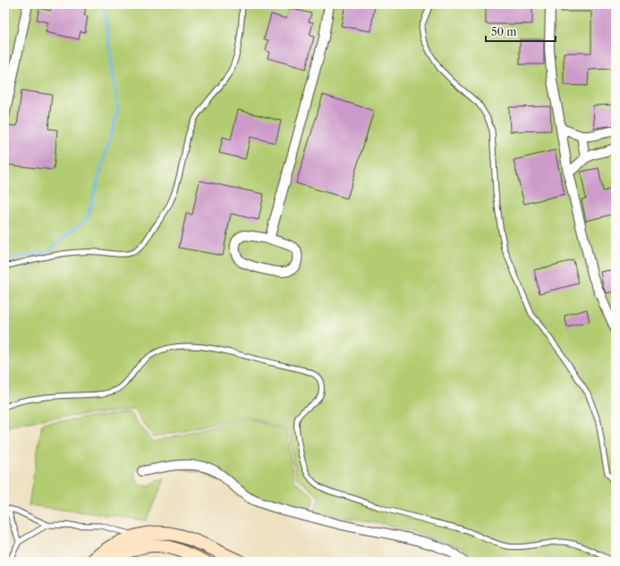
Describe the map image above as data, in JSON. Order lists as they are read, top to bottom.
{
  "scale_bar": "50 m"
}
